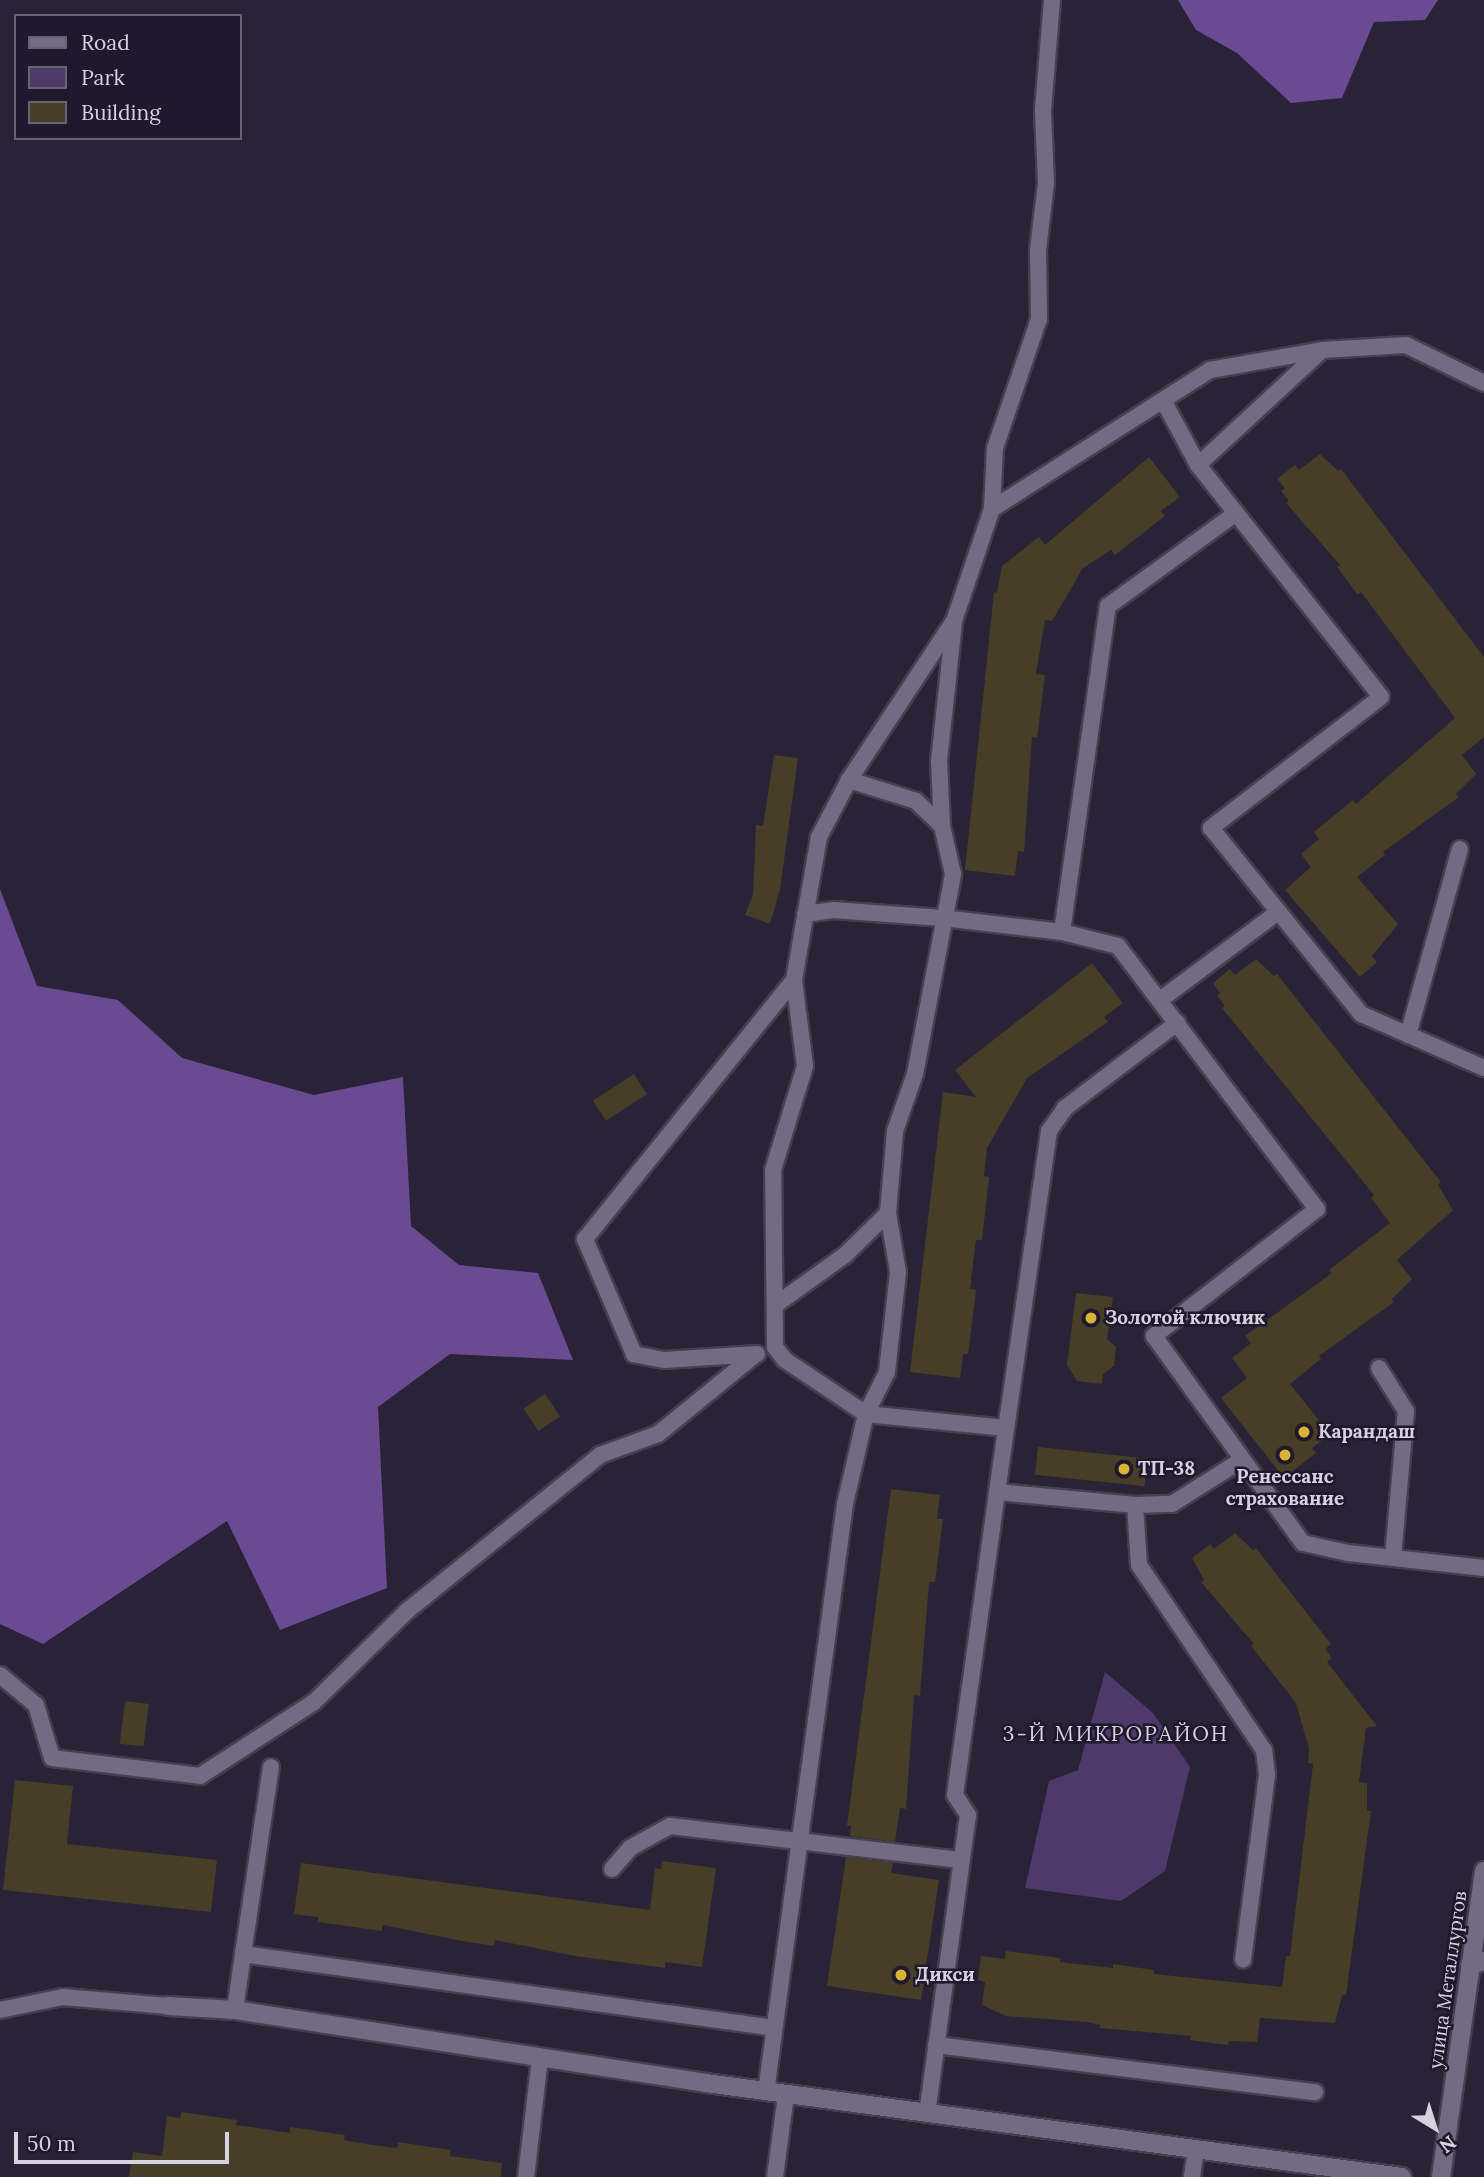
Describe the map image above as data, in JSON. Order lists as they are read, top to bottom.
{
  "streets": {
    "street": ["улица Металлургов"]
  },
  "districts": ["3-Й МИКРОРАЙОН"],
  "places": [
    "Золотой ключик",
    "Карандаш",
    "Ренессанс страхование",
    "ТП-38",
    "Дикси"
  ],
  "legend": ["Road", "Park", "Building"],
  "scale_bar": "50 m",
  "north": "bottom right"
}
